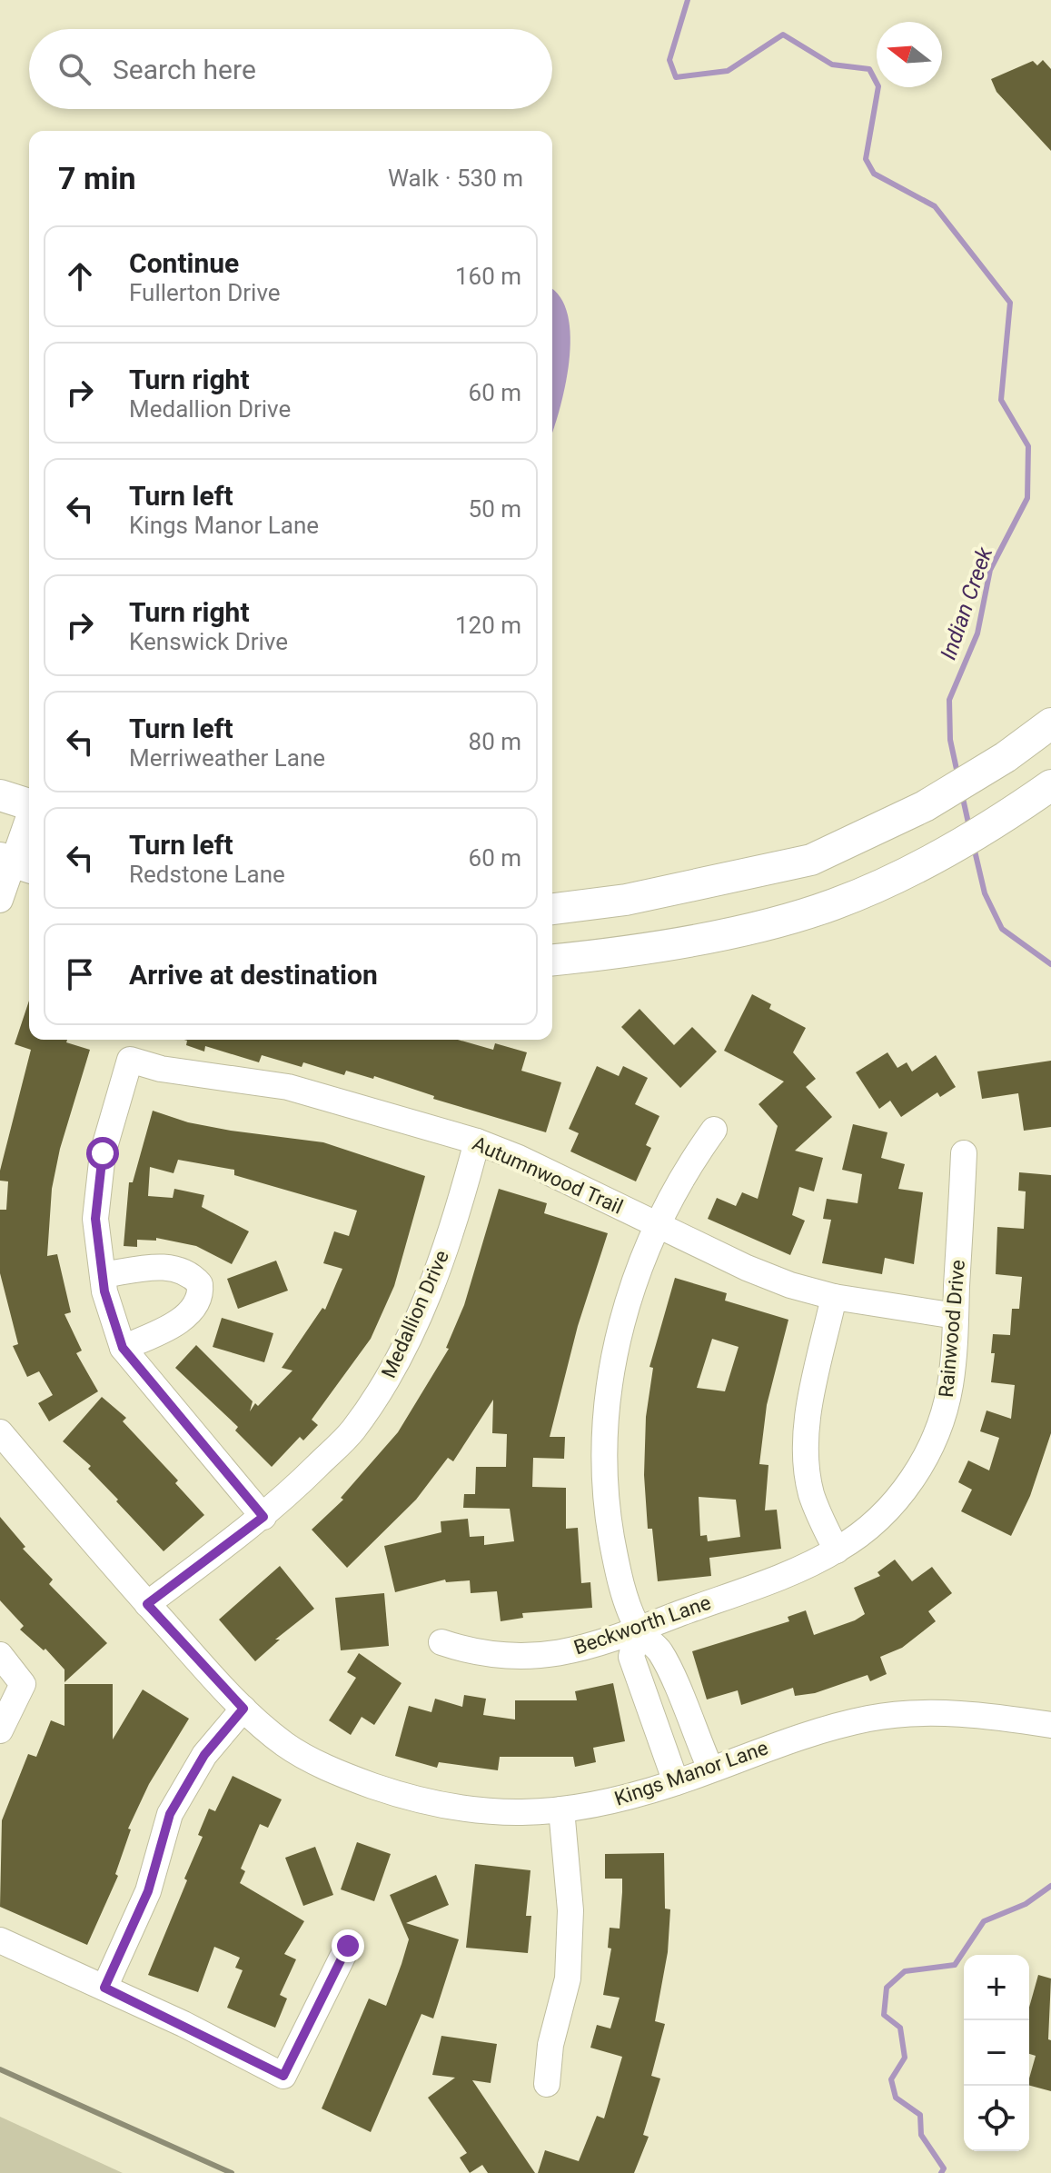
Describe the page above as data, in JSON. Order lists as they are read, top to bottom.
{
  "streets": {
    "street": [
      "Autumnwood Trail",
      "Medallion Drive",
      "Rainwood Drive",
      "Beckworth Lane",
      "Kings Manor Lane"
    ]
  },
  "crossings": [
    ["Autumnwood Trail", "Medallion Drive"],
    ["Autumnwood Trail", "Rainwood Drive"],
    ["Medallion Drive", "Kings Manor Lane"],
    ["Rainwood Drive", "Beckworth Lane"]
  ],
  "water": ["Indian Creek"],
  "north": "left",
  "page": {
    "search": "Search here",
    "heading": ["7 min", "Walk · 530 m"],
    "list": [
      ["Continue", "Fullerton Drive", "160 m"],
      ["Turn right", "Medallion Drive", "60 m"],
      ["Turn left", "Kings Manor Lane", "50 m"],
      ["Turn right", "Kenswick Drive", "120 m"],
      ["Turn left", "Merriweather Lane", "80 m"],
      ["Turn left", "Redstone Lane", "60 m"],
      "Arrive at destination"
    ],
    "map_buttons": ["+", "−"]
  }
}
